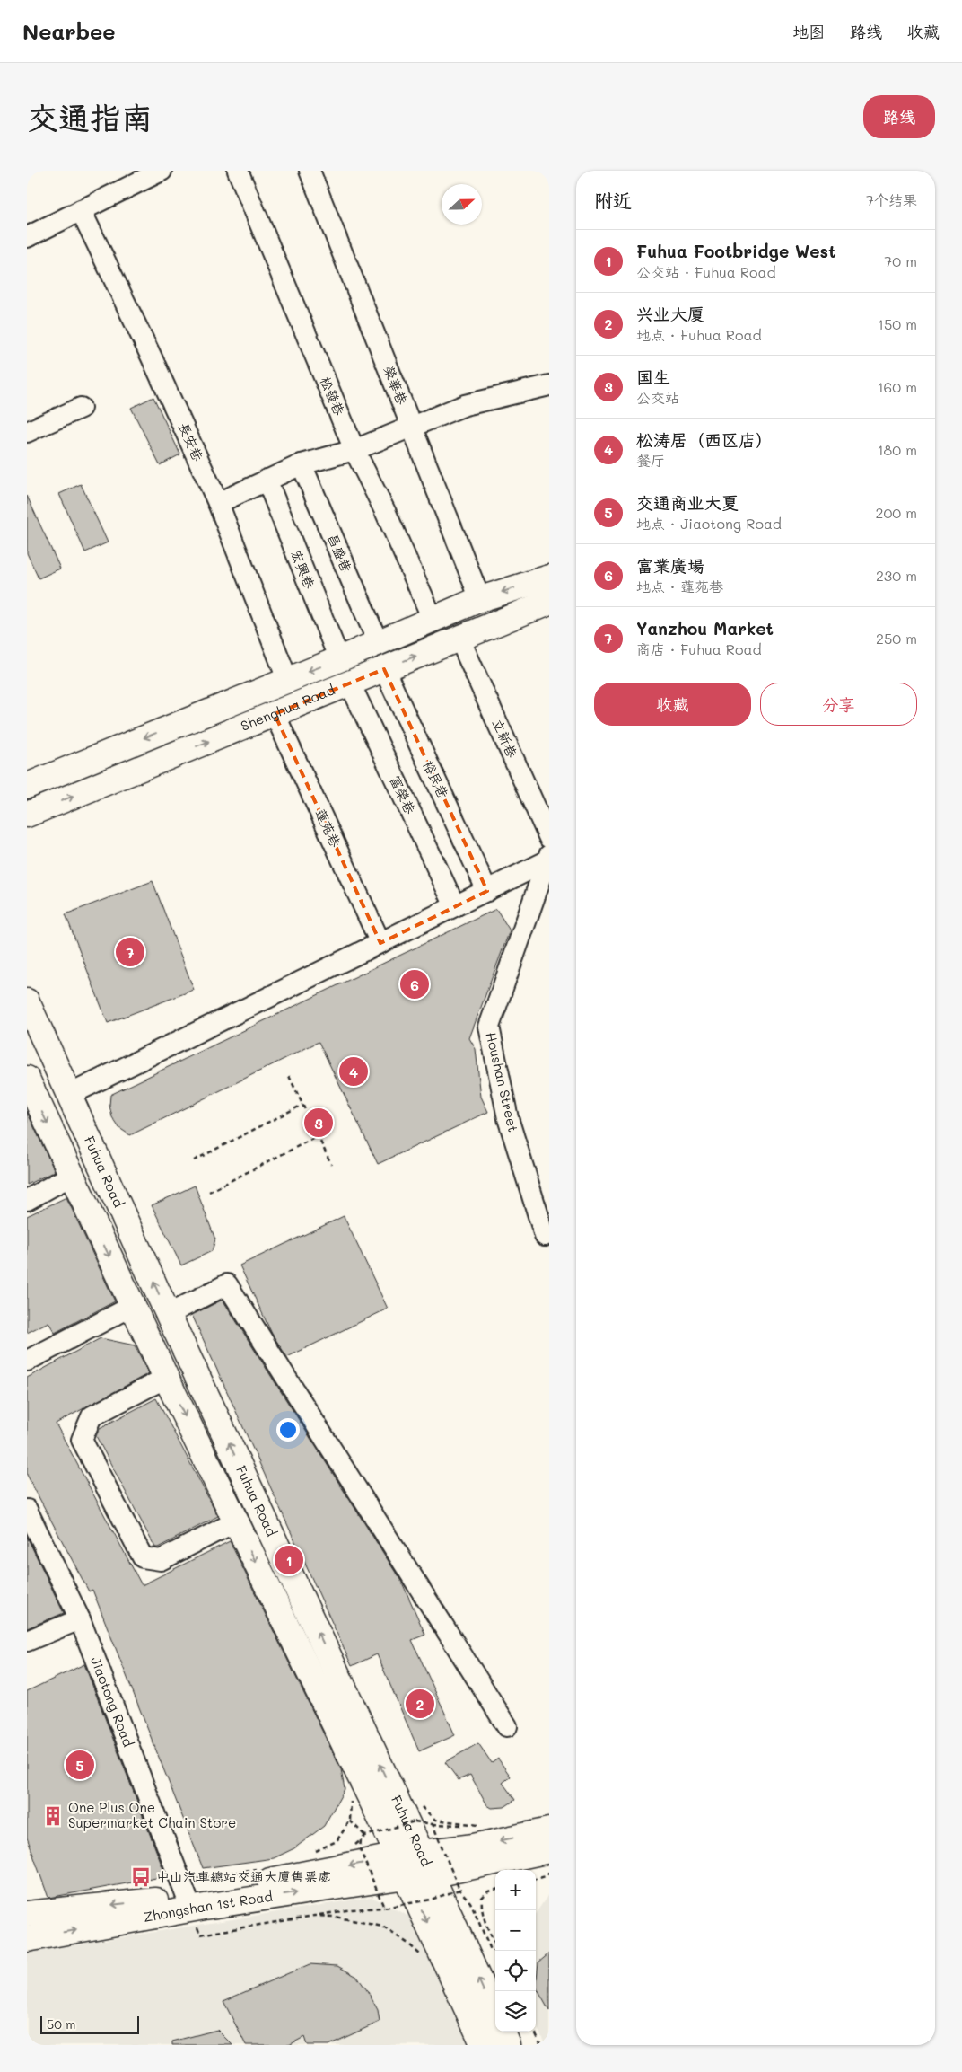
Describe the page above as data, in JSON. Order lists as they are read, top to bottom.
{
  "streets": {
    "main road": ["Shenghua Road", "Fuhua Road", "Zhongshan 1st Road"],
    "street": [
      "榮華巷",
      "松發巷",
      "長安巷",
      "昌盛巷",
      "宏興巷",
      "立新巷",
      "裕民巷",
      "富榮巷",
      "蓮苑巷",
      "Houshan Street",
      "Jiaotong Road"
    ]
  },
  "crossings": [
    ["榮華巷", "Shenghua Road"],
    ["松發巷", "Shenghua Road"],
    ["長安巷", "Shenghua Road"],
    ["昌盛巷", "Shenghua Road"],
    ["宏興巷", "Shenghua Road"],
    ["Shenghua Road", "立新巷"],
    ["Shenghua Road", "裕民巷"],
    ["Shenghua Road", "富榮巷"],
    ["Shenghua Road", "蓮苑巷"],
    ["Fuhua Road", "Zhongshan 1st Road"],
    ["Jiaotong Road", "Zhongshan 1st Road"]
  ],
  "places": {
    "building": ["One Plus One Supermarket Chain Store"],
    "bus stop": ["中山汽車總站交通大廈售票處"]
  },
  "scale_bar": "50 m",
  "north": "right",
  "page": {
    "header": "Nearbee",
    "nav": ["地图", "路线", "收藏"],
    "buttons": [
      "路线",
      ["收藏", "分享"]
    ],
    "title": "交通指南",
    "heading": ["附近", "7个结果"],
    "list": [
      {
        "mark": "1",
        "name": "Fuhua Footbridge West",
        "note": "公交站 · Fuhua Road",
        "value": "70 m"
      },
      {
        "mark": "2",
        "name": "兴业大厦",
        "note": "地点 · Fuhua Road",
        "value": "150 m"
      },
      {
        "mark": "3",
        "name": "国生",
        "note": "公交站",
        "value": "160 m"
      },
      {
        "mark": "4",
        "name": "松涛居（西区店）",
        "note": "餐厅",
        "value": "180 m"
      },
      {
        "mark": "5",
        "name": "交通商业大夏",
        "note": "地点 · Jiaotong Road",
        "value": "200 m"
      },
      {
        "mark": "6",
        "name": "富業廣場",
        "note": "地点 · 蓮苑巷",
        "value": "230 m"
      },
      {
        "mark": "7",
        "name": "Yanzhou Market",
        "note": "商店 · Fuhua Road",
        "value": "250 m"
      }
    ],
    "pins": [
      "7",
      "6",
      "4",
      "3",
      "1",
      "2",
      "5"
    ],
    "map_buttons": ["+", "−"],
    "scale": "50 m"
  }
}
